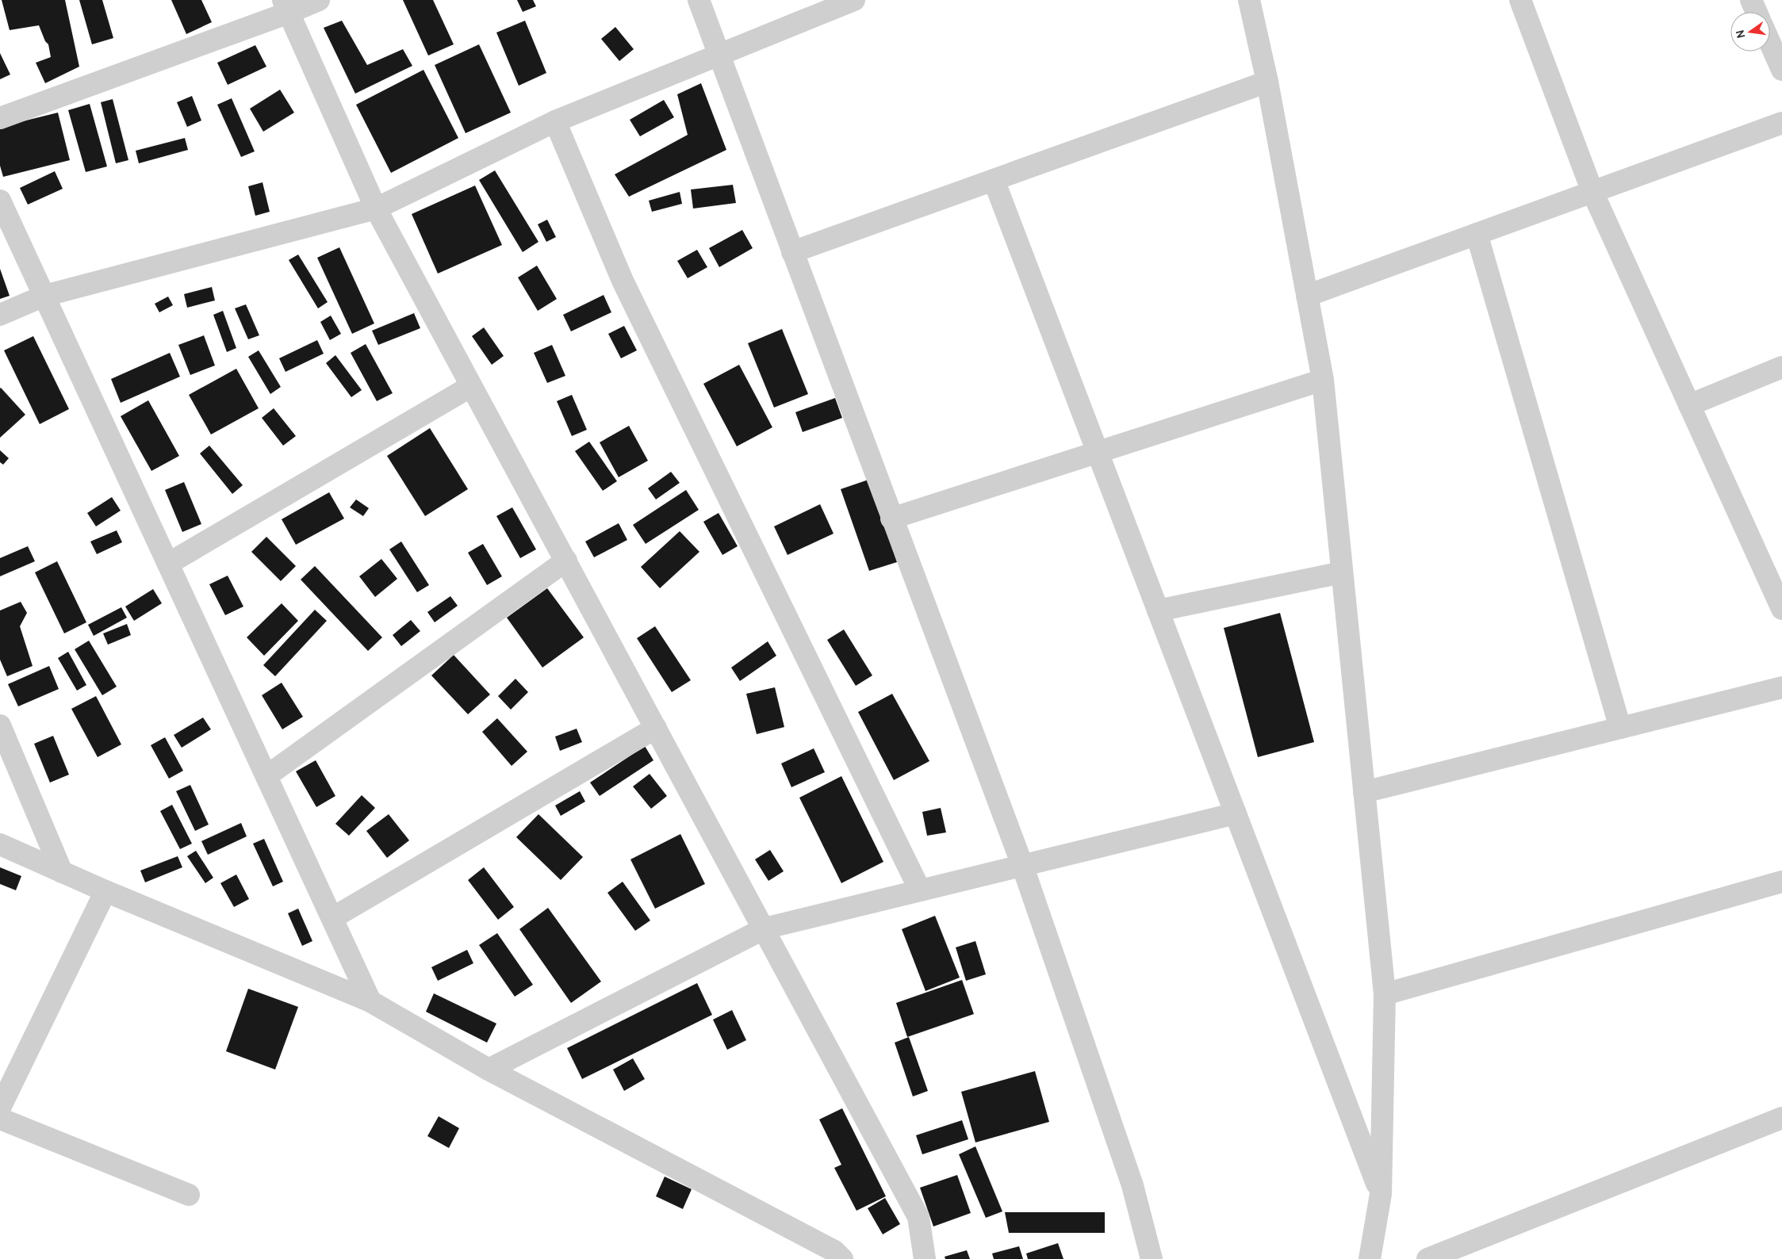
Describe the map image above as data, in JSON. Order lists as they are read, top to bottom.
{
  "north": "left"
}
